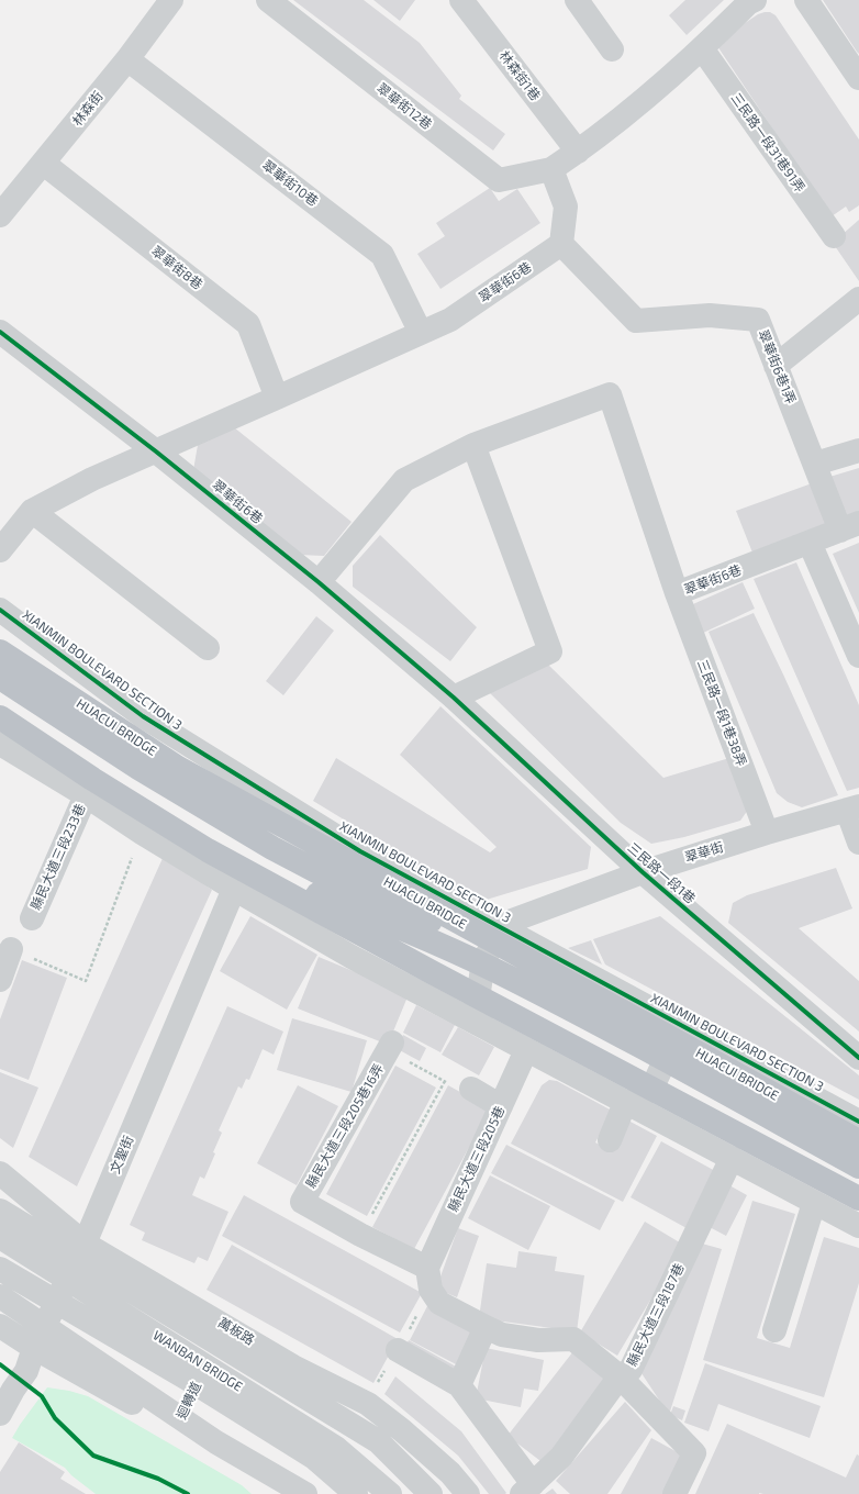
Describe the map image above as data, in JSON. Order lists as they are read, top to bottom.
{
  "streets": {
    "highway": ["HUACUI BRIDGE"],
    "street": [
      "林森街1巷",
      "翠華街12巷",
      "林森街",
      "三民路一段31巷91弄",
      "翠華街10巷",
      "翠華街8巷",
      "翠華街6巷",
      "翠華街6巷1弄",
      "XIANMIN BOULEVARD SECTION 3",
      "三民路一段1巷38弄",
      "翠華街",
      "縣民大道三段233巷",
      "三民路一段1巷",
      "縣民大道三段205巷16弄",
      "文聖街",
      "縣民大道三段205巷",
      "縣民大道三段187巷",
      "萬板路",
      "WANBAN BRIDGE",
      "迴轉道"
    ]
  },
  "crossings": [
    ["林森街", "翠華街10巷"],
    ["林森街", "翠華街8巷"],
    ["翠華街10巷", "翠華街6巷"],
    ["翠華街8巷", "翠華街6巷"],
    ["翠華街6巷", "翠華街6巷1弄"],
    ["翠華街6巷", "三民路一段1巷38弄"],
    ["翠華街6巷", "三民路一段1巷"],
    ["XIANMIN BOULEVARD SECTION 3", "翠華街"],
    ["三民路一段1巷38弄", "翠華街"],
    ["翠華街", "三民路一段1巷"],
    ["縣民大道三段205巷16弄", "縣民大道三段205巷"],
    ["文聖街", "萬板路"],
    ["萬板路", "迴轉道"]
  ]
}
